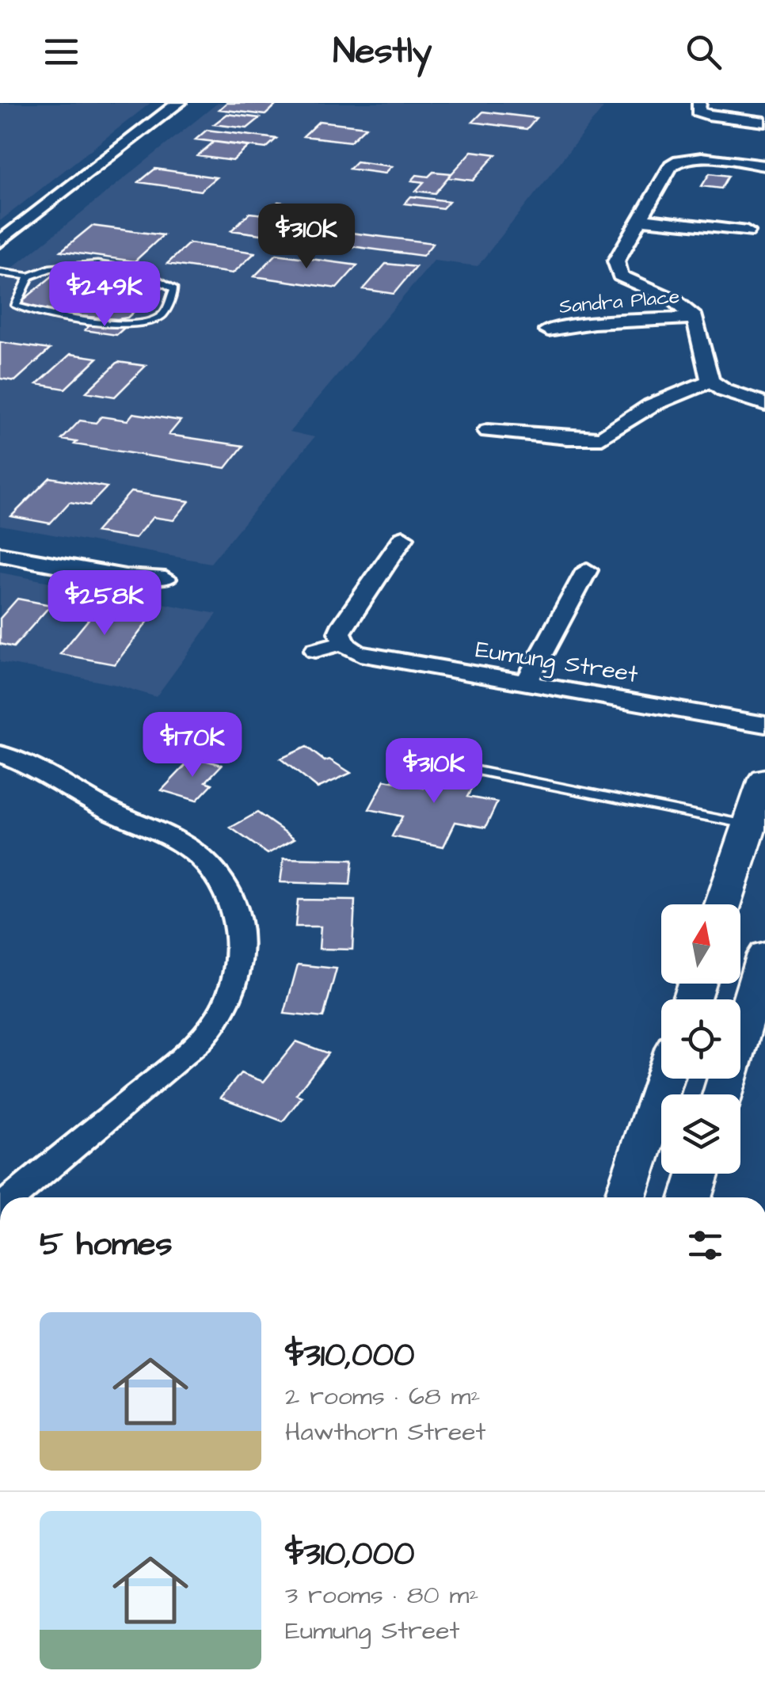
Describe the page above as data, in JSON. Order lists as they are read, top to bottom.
{
  "streets": {
    "street": ["Sandra Place", "Eumung Street"]
  },
  "north": "top",
  "page": {
    "header": "Nestly",
    "price": [
      "$310K",
      "$249K",
      "$258K",
      "$170K",
      "$310K"
    ],
    "heading": "5 homes",
    "list": [
      {
        "name": "$310,000",
        "note": "2 rooms · 68 m² · Hawthorn Street"
      },
      {
        "name": "$310,000",
        "note": "3 rooms · 80 m² · Eumung Street"
      }
    ]
  }
}
